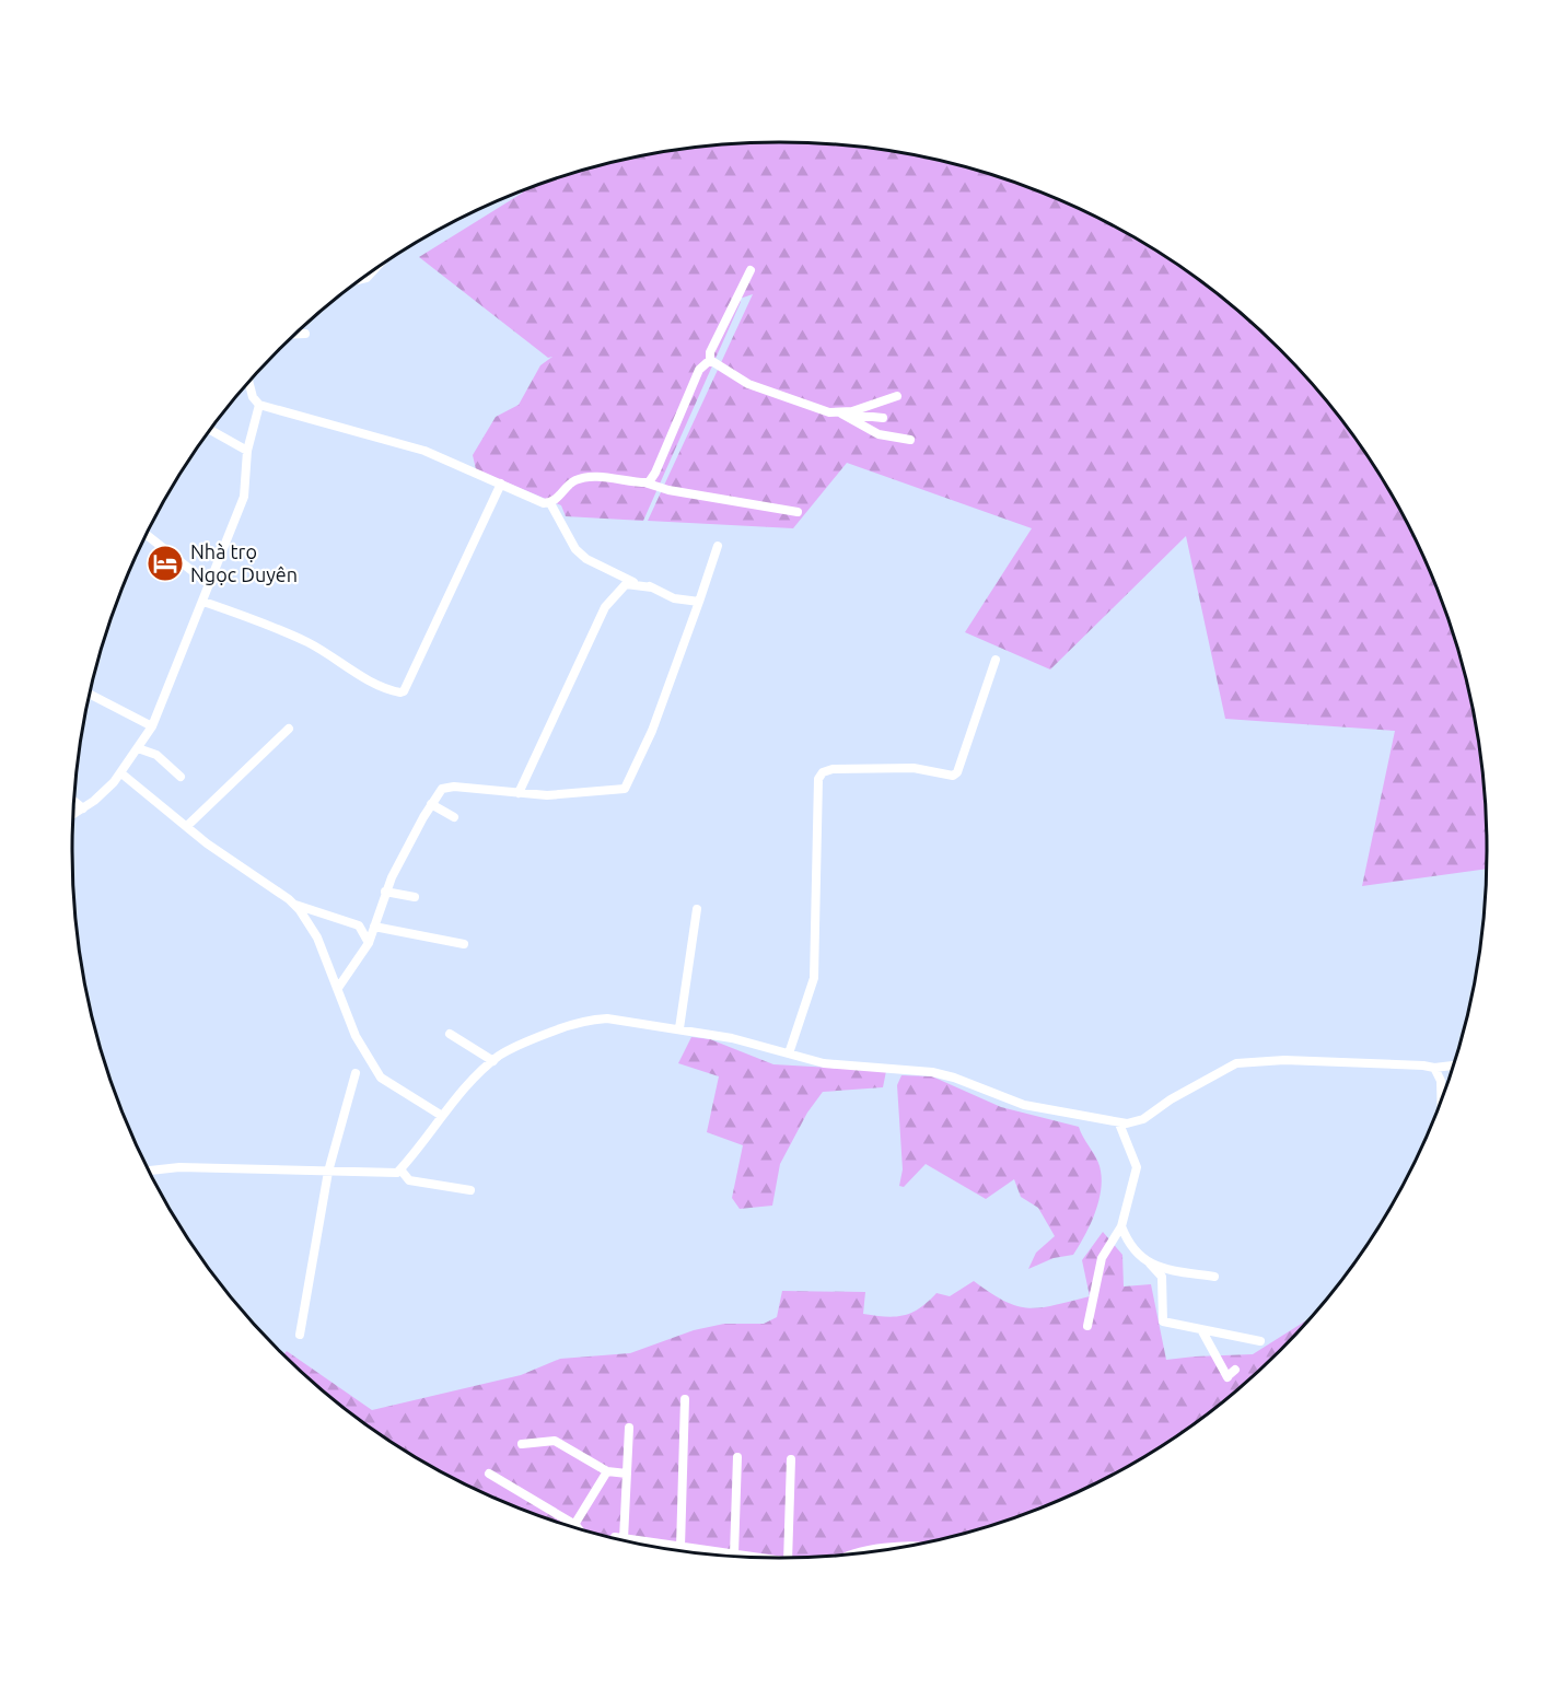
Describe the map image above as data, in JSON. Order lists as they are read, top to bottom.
{
  "places": {
    "hotel": ["Nhà trọ Ngọc Duyên"]
  }
}
